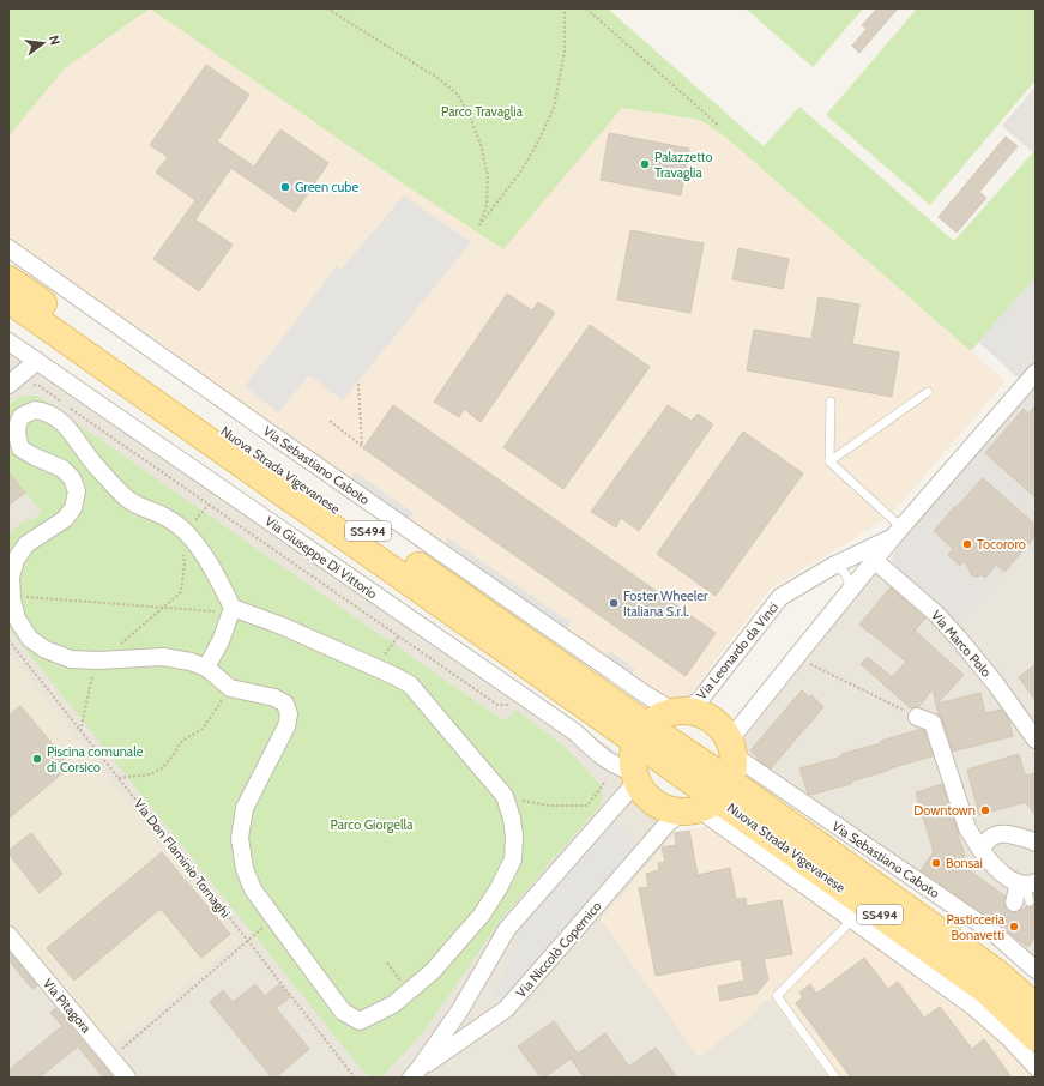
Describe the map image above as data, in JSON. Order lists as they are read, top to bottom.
{
  "streets": {
    "main road": ["Nuova Strada Vigevanese", "SS494"],
    "street": [
      "Via Sebastiano Caboto",
      "Via Giuseppe Di Vittorio",
      "Via Marco Polo",
      "Via Leonardo da Vinci",
      "Via Niccolò Copernico",
      "Via Pitagora"
    ],
    "path": ["Via Don Flaminio Tornaghi"]
  },
  "crossings": [
    ["Via Sebastiano Caboto", "Nuova Strada Vigevanese"],
    ["Via Sebastiano Caboto", "Via Leonardo da Vinci"],
    ["Nuova Strada Vigevanese", "Via Giuseppe Di Vittorio"],
    ["Nuova Strada Vigevanese", "Via Leonardo da Vinci"],
    ["Nuova Strada Vigevanese", "Via Niccolò Copernico"],
    ["Via Giuseppe Di Vittorio", "Via Niccolò Copernico"],
    ["Via Marco Polo", "Via Leonardo da Vinci"]
  ],
  "parks": ["Parco Travaglia", "Parco Giorgella"],
  "places": [
    "Palazzetto Travaglia",
    "Green cube",
    "Tocororo",
    "Foster Wheeler Italiana S.r.l.",
    "Piscina comunale di Corsico",
    "Downtown",
    "Bonsai",
    "Pasticceria Bonavetti"
  ],
  "north": "right"
}
